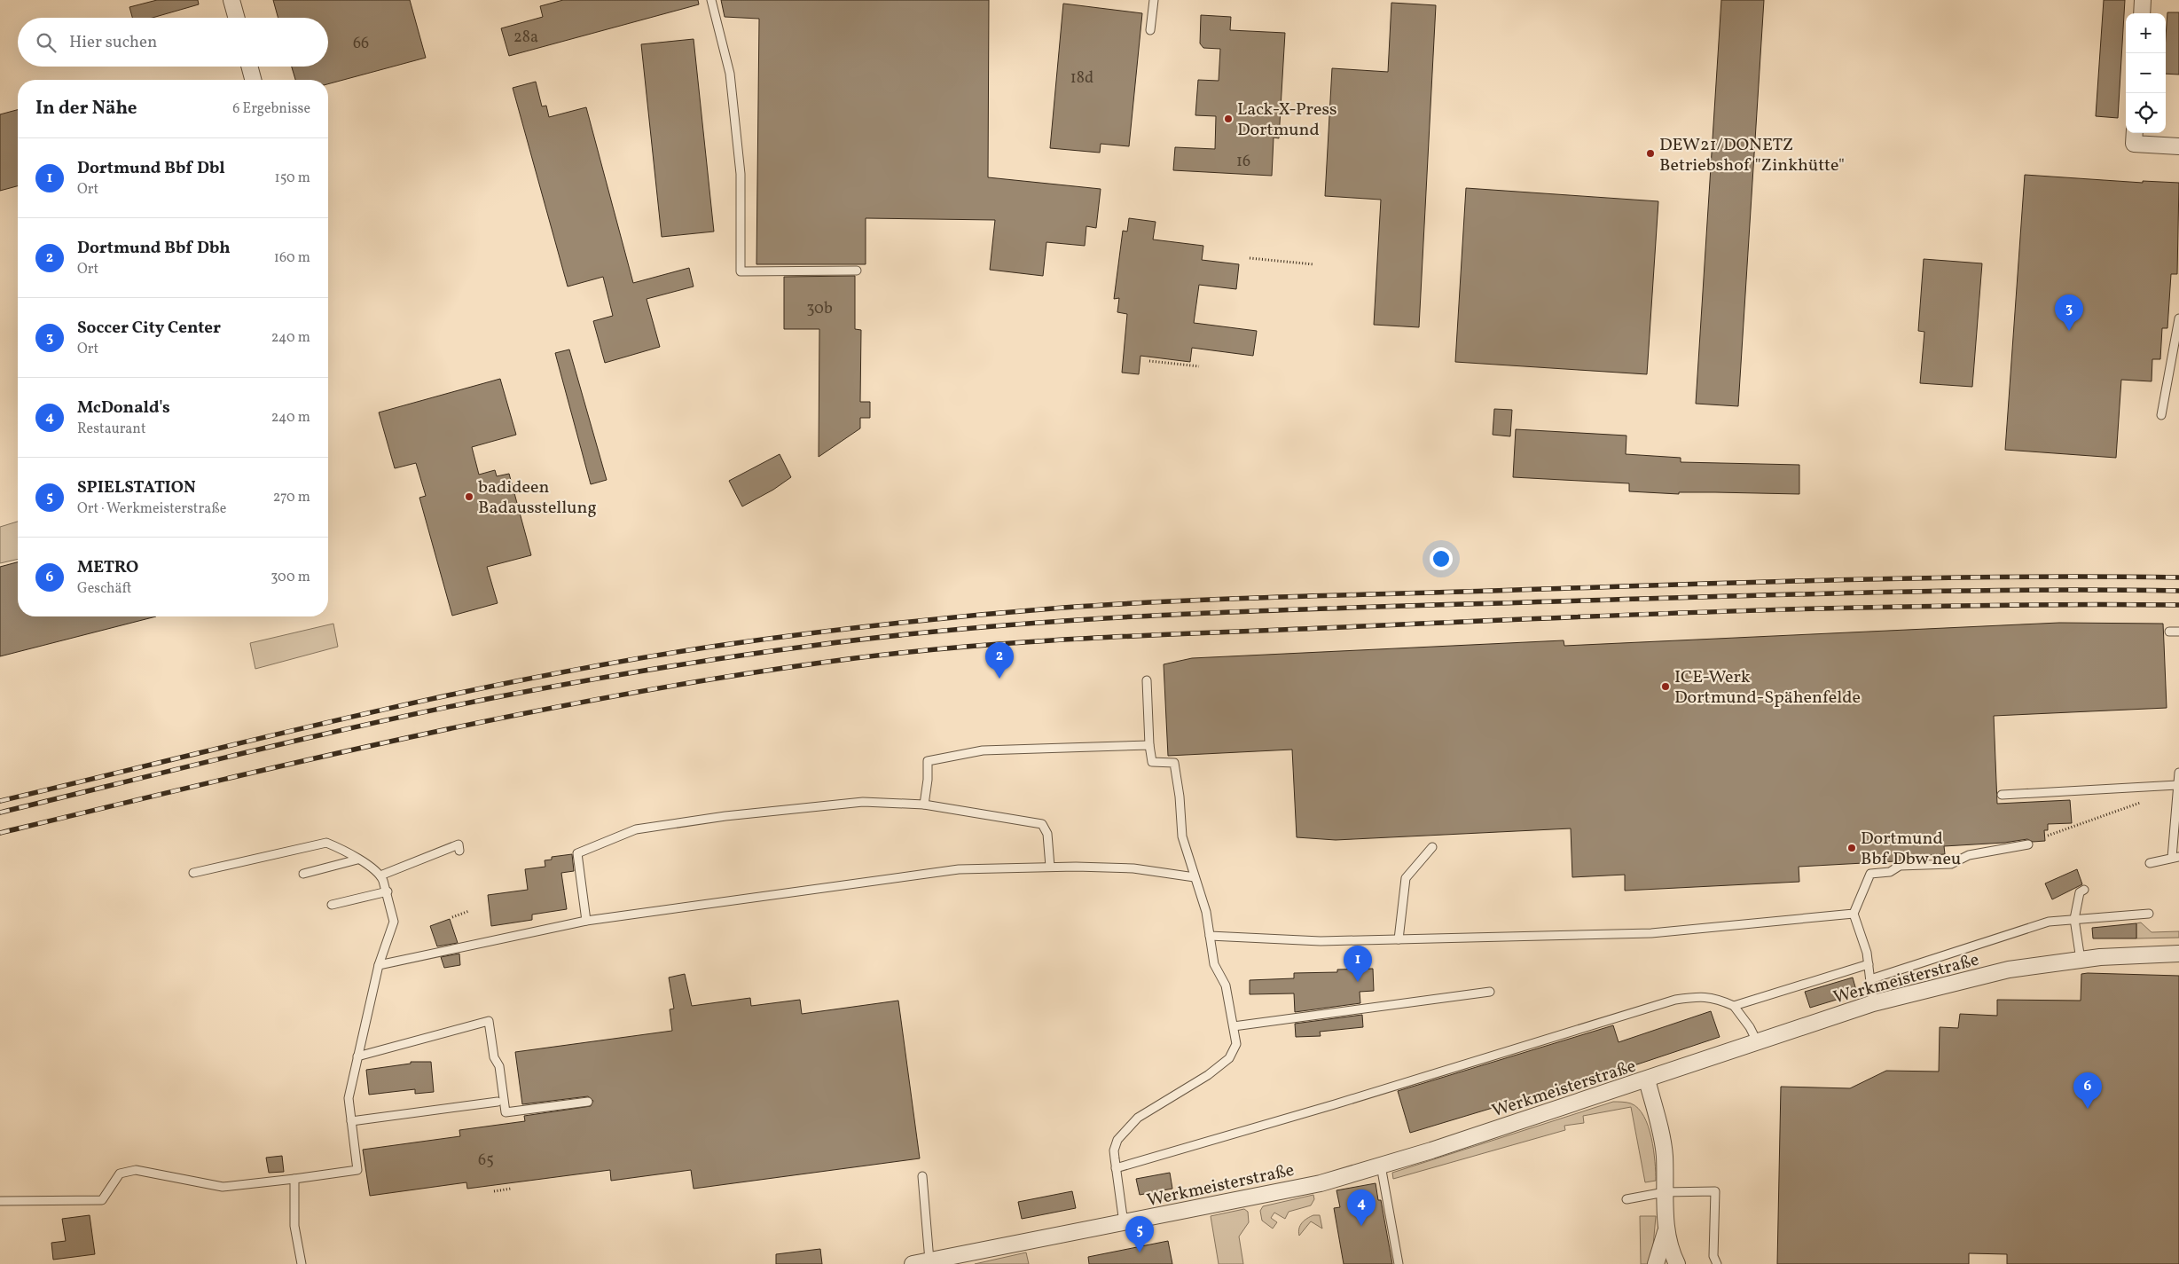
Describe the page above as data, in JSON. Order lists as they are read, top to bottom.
{
  "streets": {
    "street": ["Werkmeisterstraße"]
  },
  "places": [
    "Lack-X-Press Dortmund",
    "DEW21/DONETZ Betriebshof \"Zinkhütte\"",
    "badideen Badausstellung",
    "ICE-Werk Dortmund-Spähenfelde",
    "Dortmund Bbf Dbw neu"
  ],
  "house_numbers": [
    "28a",
    "66",
    "18d",
    "16",
    "30b",
    "65"
  ],
  "page": {
    "map_buttons": ["+", "−"],
    "search": "Hier suchen",
    "heading": ["In der Nähe", "6 Ergebnisse"],
    "list": [
      {
        "mark": "1",
        "name": "Dortmund Bbf Dbl",
        "note": "Ort",
        "value": "150 m"
      },
      {
        "mark": "2",
        "name": "Dortmund Bbf Dbh",
        "note": "Ort",
        "value": "160 m"
      },
      {
        "mark": "3",
        "name": "Soccer City Center",
        "note": "Ort",
        "value": "240 m"
      },
      {
        "mark": "4",
        "name": "McDonald's",
        "note": "Restaurant",
        "value": "240 m"
      },
      {
        "mark": "5",
        "name": "SPIELSTATION",
        "note": "Ort · Werkmeisterstraße",
        "value": "270 m"
      },
      {
        "mark": "6",
        "name": "METRO",
        "note": "Geschäft",
        "value": "300 m"
      }
    ],
    "pins": [
      "3",
      "2",
      "1",
      "6",
      "4",
      "5"
    ]
  }
}
